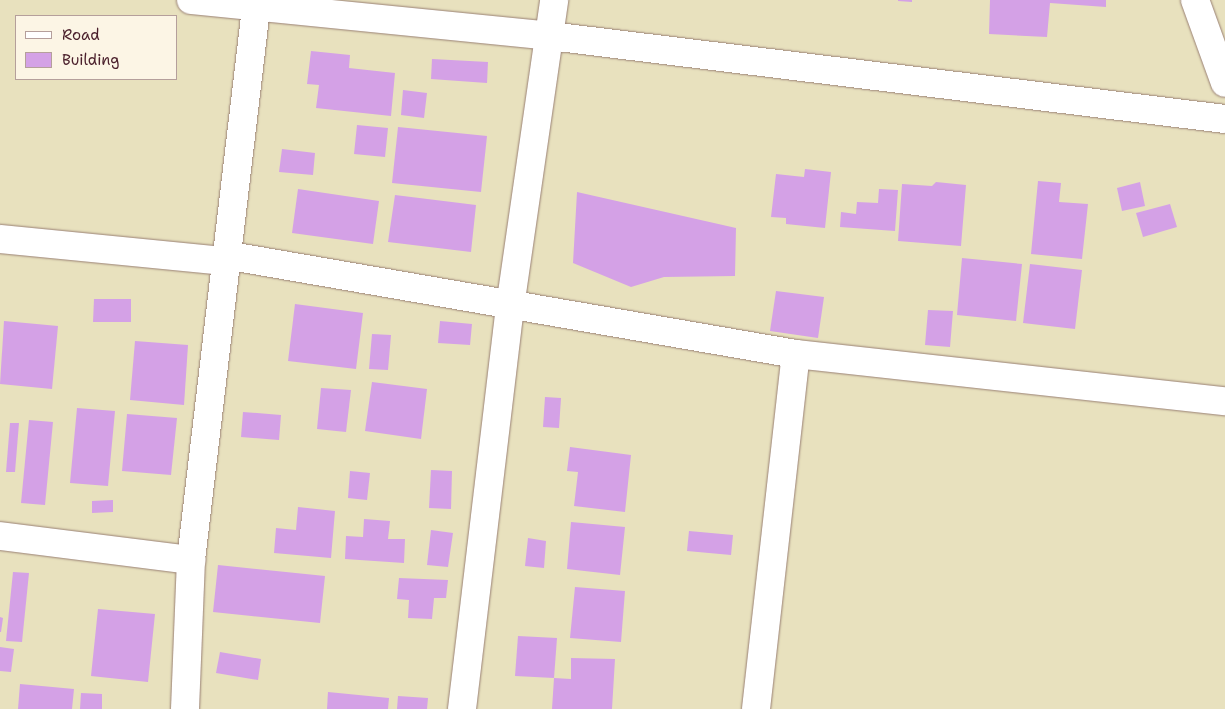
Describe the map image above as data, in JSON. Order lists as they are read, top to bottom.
{
  "legend": ["Road", "Building"]
}
